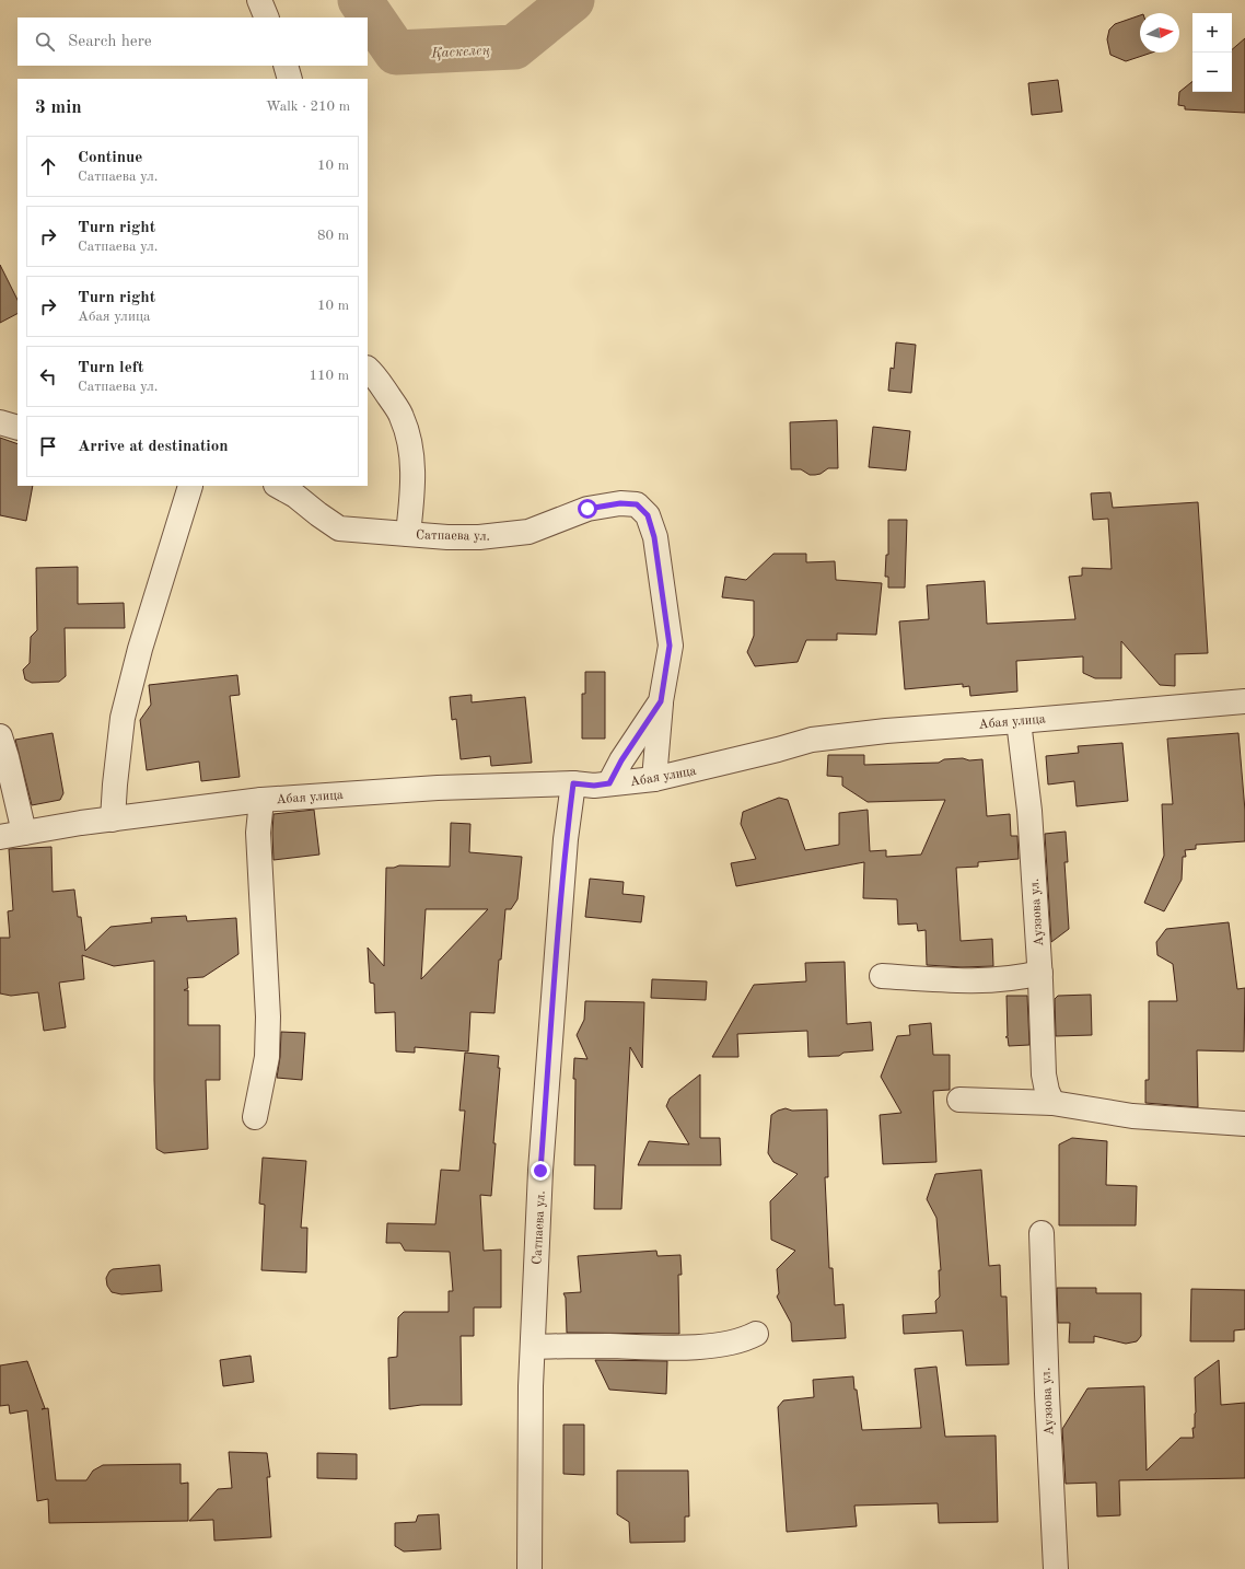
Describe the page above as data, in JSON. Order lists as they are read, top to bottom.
{
  "streets": {
    "street": ["Сатпаева ул.", "Абая улица", "Ауэзова ул."]
  },
  "crossings": [
    ["Сатпаева ул.", "Абая улица"],
    ["Абая улица", "Ауэзова ул."]
  ],
  "water": ["Қаскелең"],
  "north": "right",
  "page": {
    "map_buttons": ["+", "−"],
    "search": "Search here",
    "heading": ["3 min", "Walk · 210 m"],
    "list": [
      ["Continue", "Сатпаева ул.", "10 m"],
      ["Turn right", "Сатпаева ул.", "80 m"],
      ["Turn right", "Абая улица", "10 m"],
      ["Turn left", "Сатпаева ул.", "110 m"],
      "Arrive at destination"
    ]
  }
}
